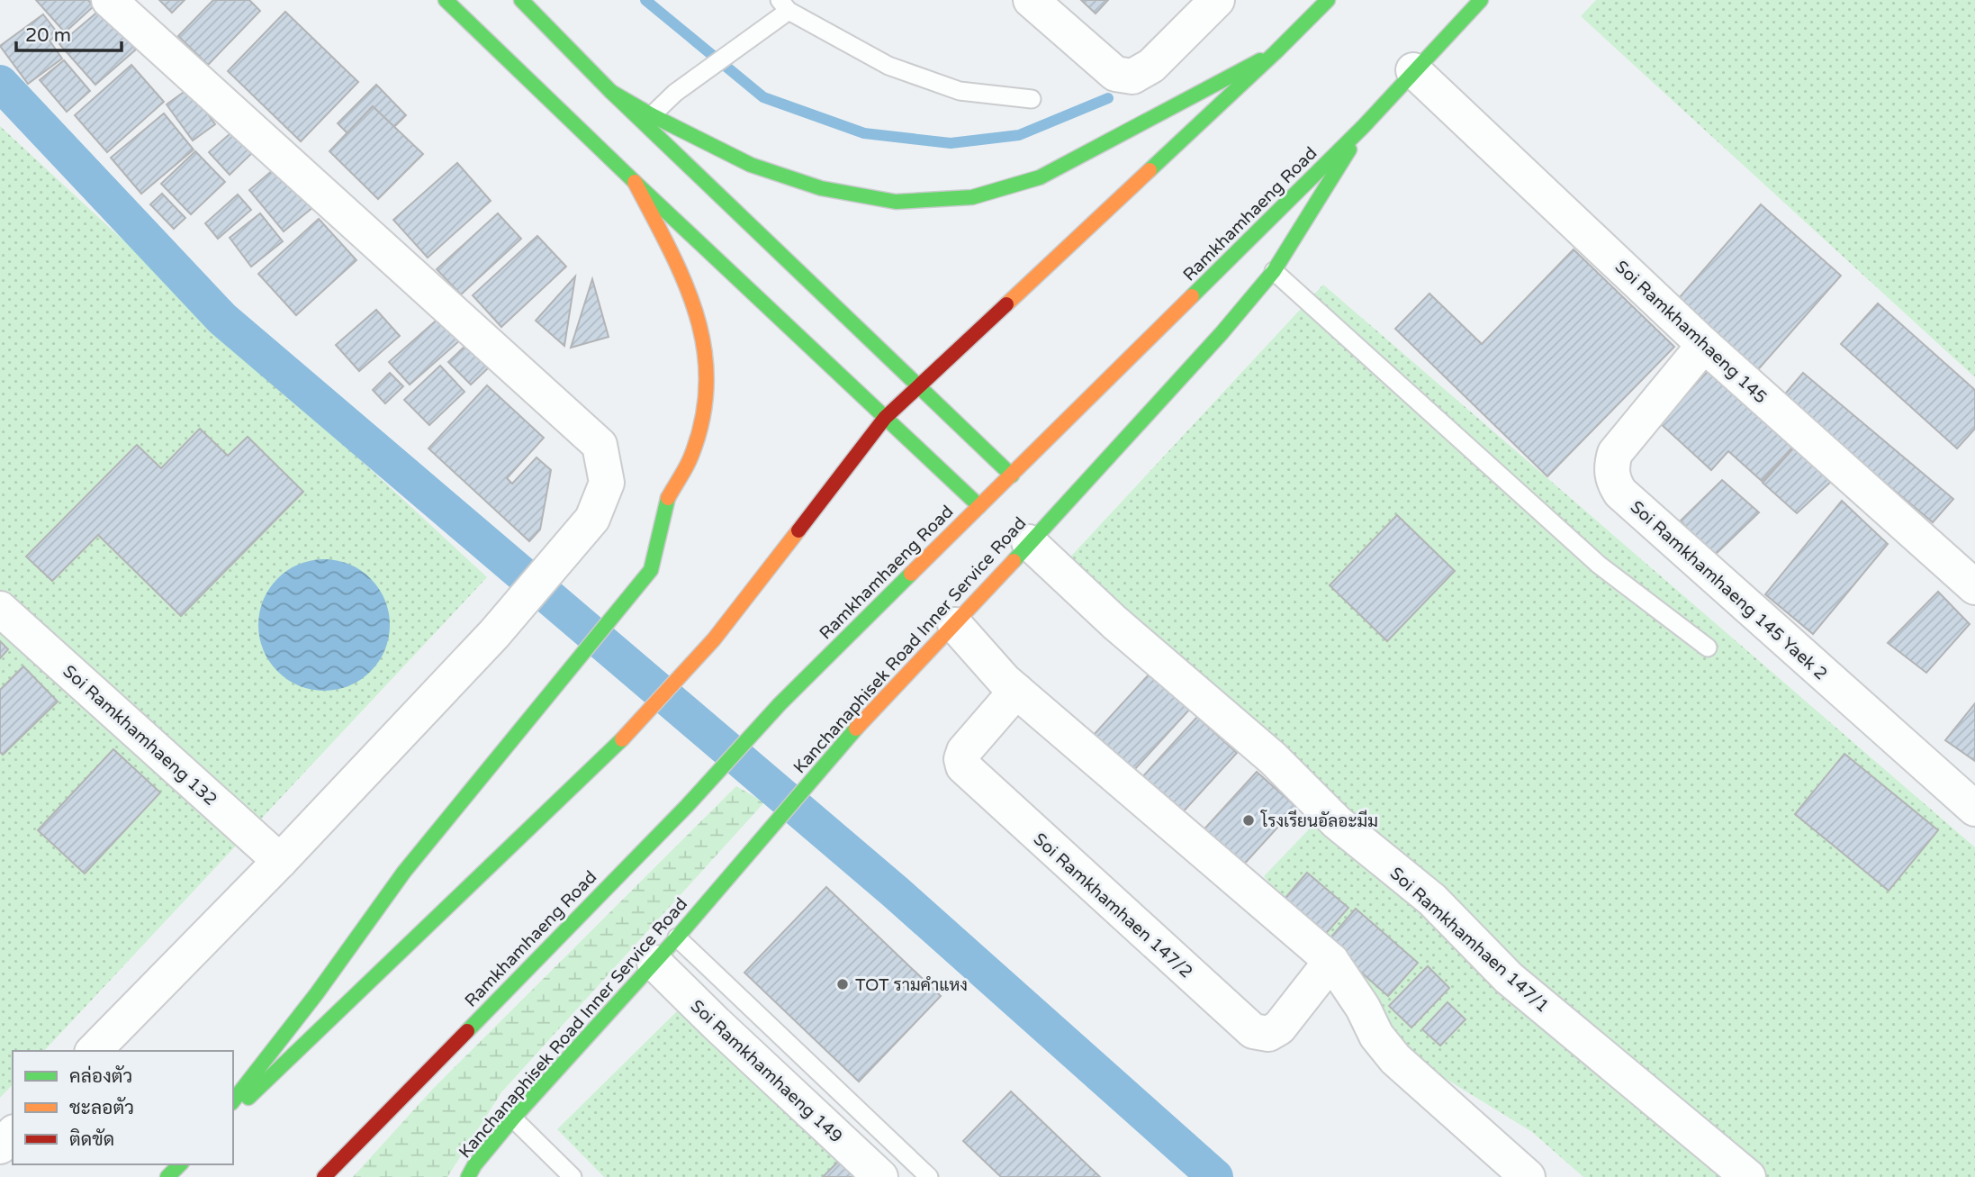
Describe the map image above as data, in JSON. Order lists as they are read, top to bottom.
{
  "streets": {
    "main road": ["Ramkhamhaeng Road", "Kanchanaphisek Road Inner Service Road"],
    "street": [
      "Soi Ramkhamhaeng 145",
      "Soi Ramkhamhaeng 145 Yaek 2",
      "Soi Ramkhamhaeng 132",
      "Soi Ramkhamhaen 147/2",
      "Soi Ramkhamhaen 147/1",
      "Soi Ramkhamhaeng 149"
    ]
  },
  "crossings": [
    ["Ramkhamhaeng Road", "Soi Ramkhamhaeng 145"],
    ["Ramkhamhaeng Road", "Kanchanaphisek Road Inner Service Road"],
    ["Soi Ramkhamhaeng 145", "Soi Ramkhamhaeng 145 Yaek 2"],
    ["Kanchanaphisek Road Inner Service Road", "Soi Ramkhamhaen 147/1"],
    ["Kanchanaphisek Road Inner Service Road", "Soi Ramkhamhaeng 149"]
  ],
  "places": ["โรงเรียนอัลอะมีม", "TOT รามคำแหง"],
  "legend": ["คล่องตัว", "ชะลอตัว", "ติดขัด"],
  "scale_bar": "20 m"
}
